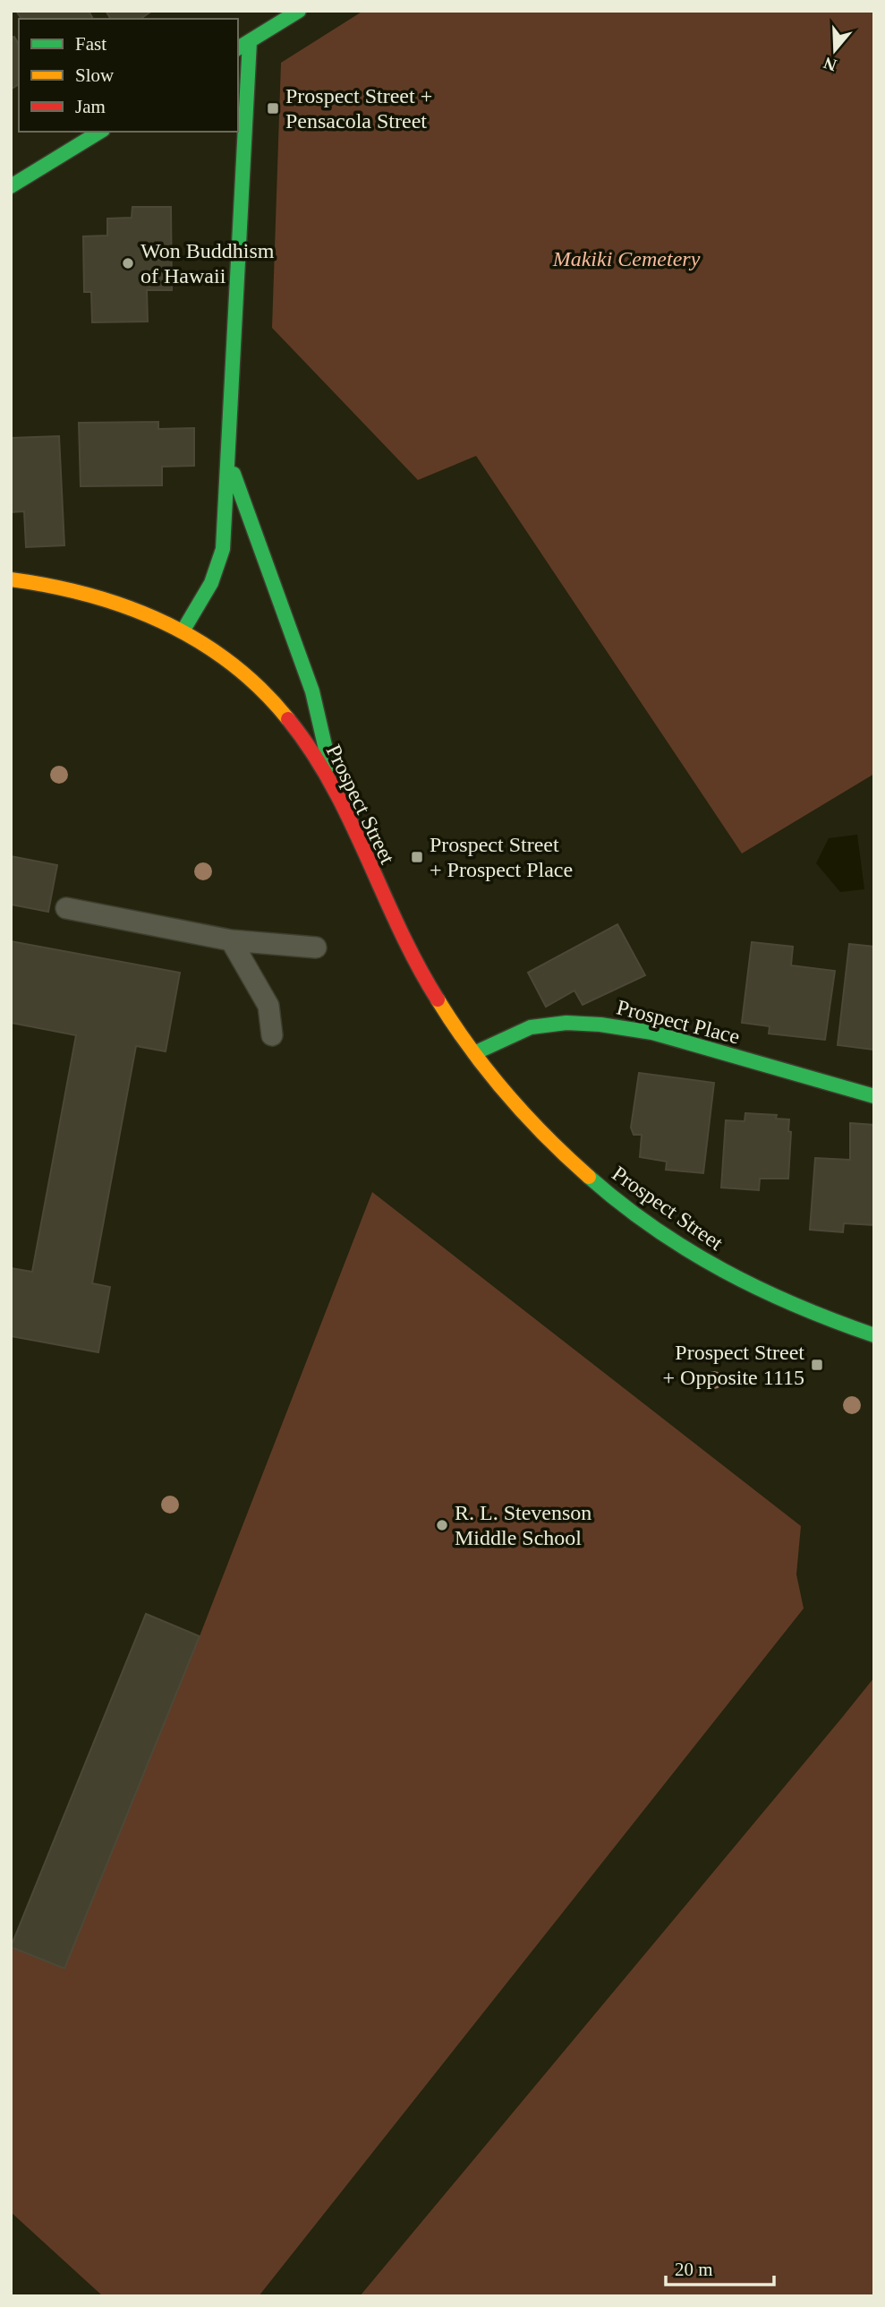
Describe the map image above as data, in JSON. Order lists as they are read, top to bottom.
{
  "streets": {
    "main road": ["Prospect Street", "Prospect Place"]
  },
  "crossings": [
    ["Prospect Street", "Prospect Place"]
  ],
  "parks": ["Makiki Cemetery"],
  "places": {
    "transit": ["Prospect Street + Pensacola Street", "Prospect Street + Prospect Place", "Prospect Street + Opposite 1115"],
    "other": ["Won Buddhism of Hawaii", "R. L. Stevenson Middle School"]
  },
  "legend": ["Fast", "Slow", "Jam"],
  "scale_bar": "20 m",
  "north": "bottom"
}
